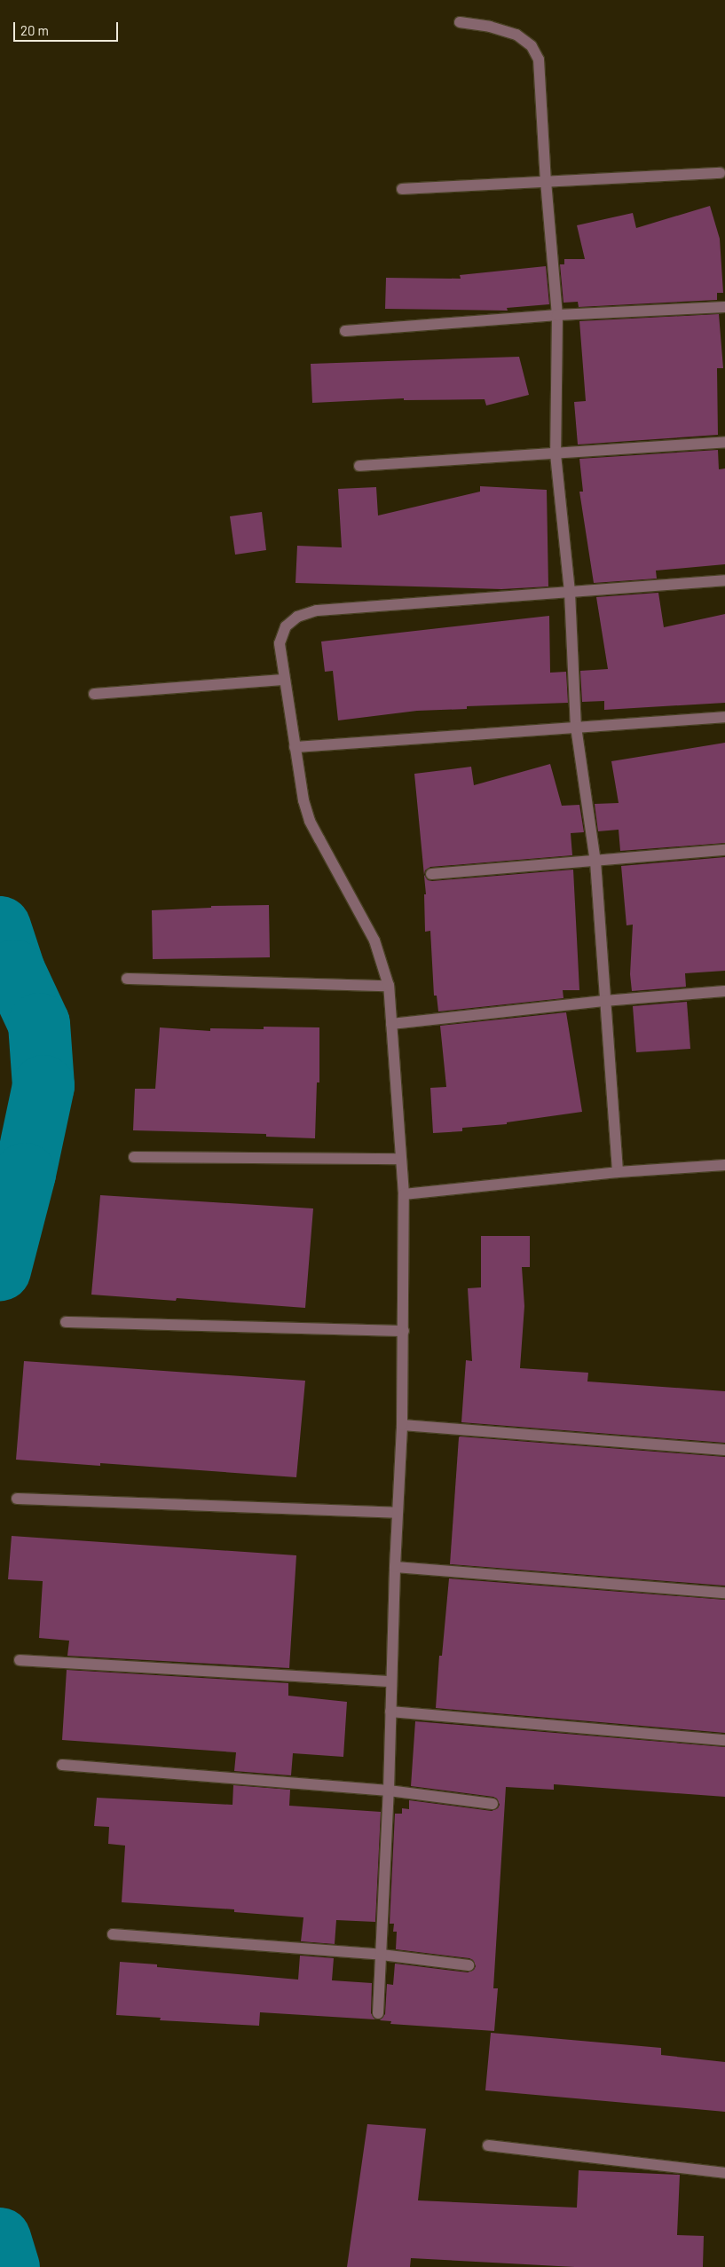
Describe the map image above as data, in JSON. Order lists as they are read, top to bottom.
{
  "scale_bar": "20 m"
}
